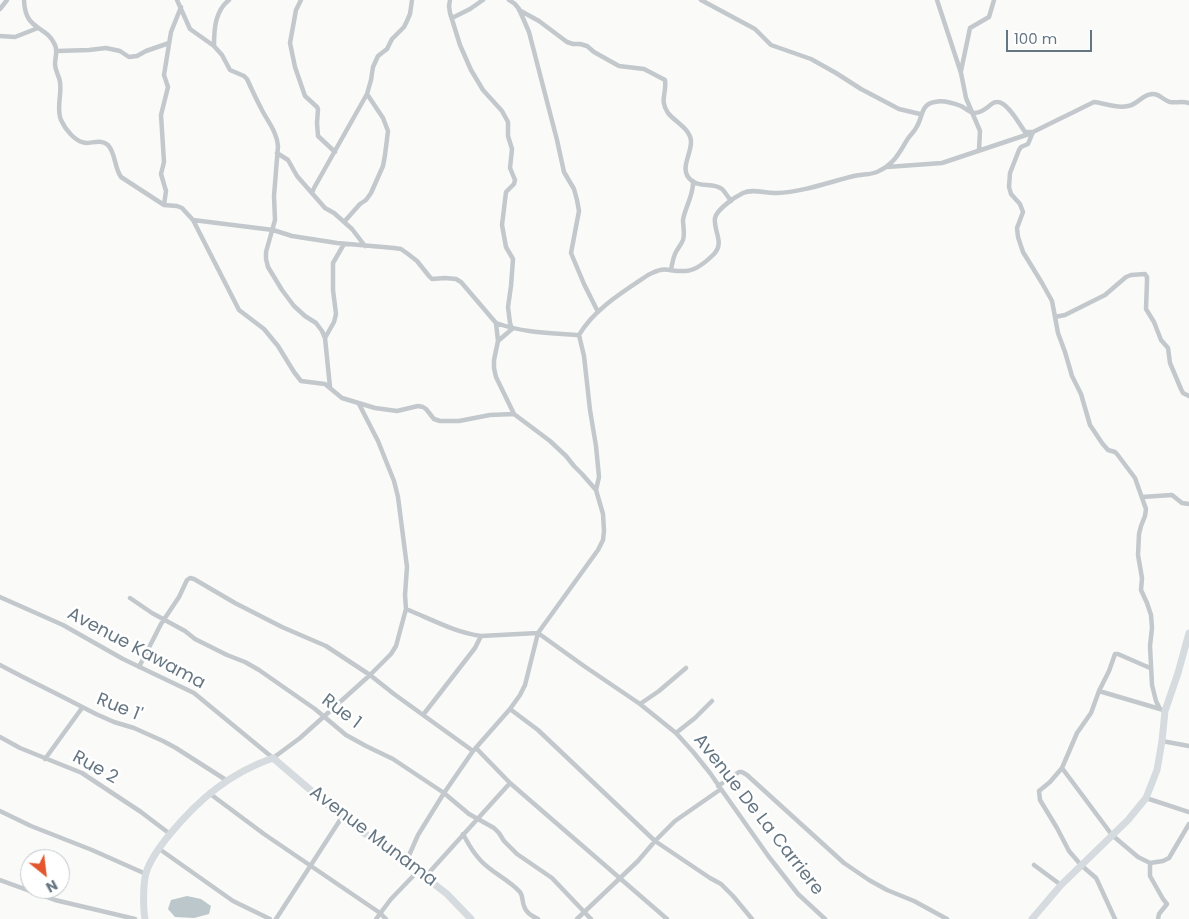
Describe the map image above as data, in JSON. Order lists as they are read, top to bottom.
{
  "streets": {
    "street": [
      "Avenue Kawama",
      "Rue 1'",
      "Rue 1",
      "Rue 2",
      "Avenue De La Carriere",
      "Avenue Munama"
    ]
  },
  "crossings": [
    ["Avenue Kawama", "Avenue Munama"]
  ],
  "scale_bar": "100 m",
  "north": "bottom right"
}
